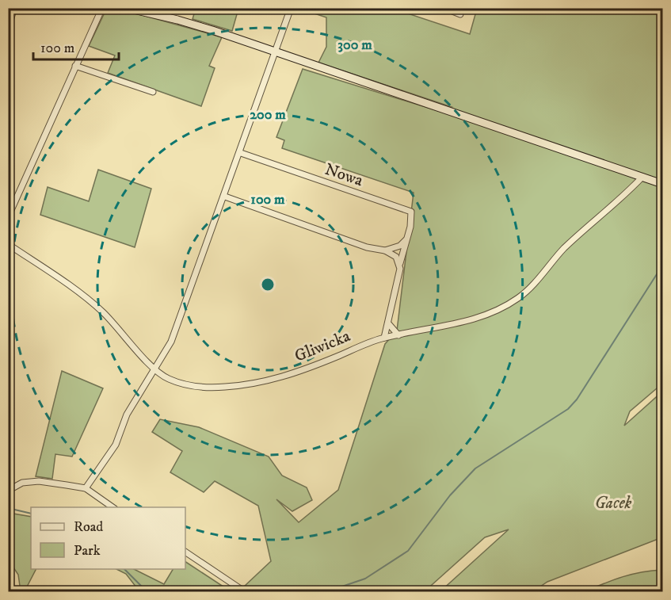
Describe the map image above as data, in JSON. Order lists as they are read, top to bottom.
{
  "streets": {
    "street": ["Nowa", "Gliwicka"]
  },
  "crossings": [
    ["Nowa", "Gliwicka"]
  ],
  "parks": ["Gacek"],
  "legend": ["Road", "Park"],
  "scale_bar": "100 m",
  "rings": ["300 m", "200 m", "100 m"]
}
